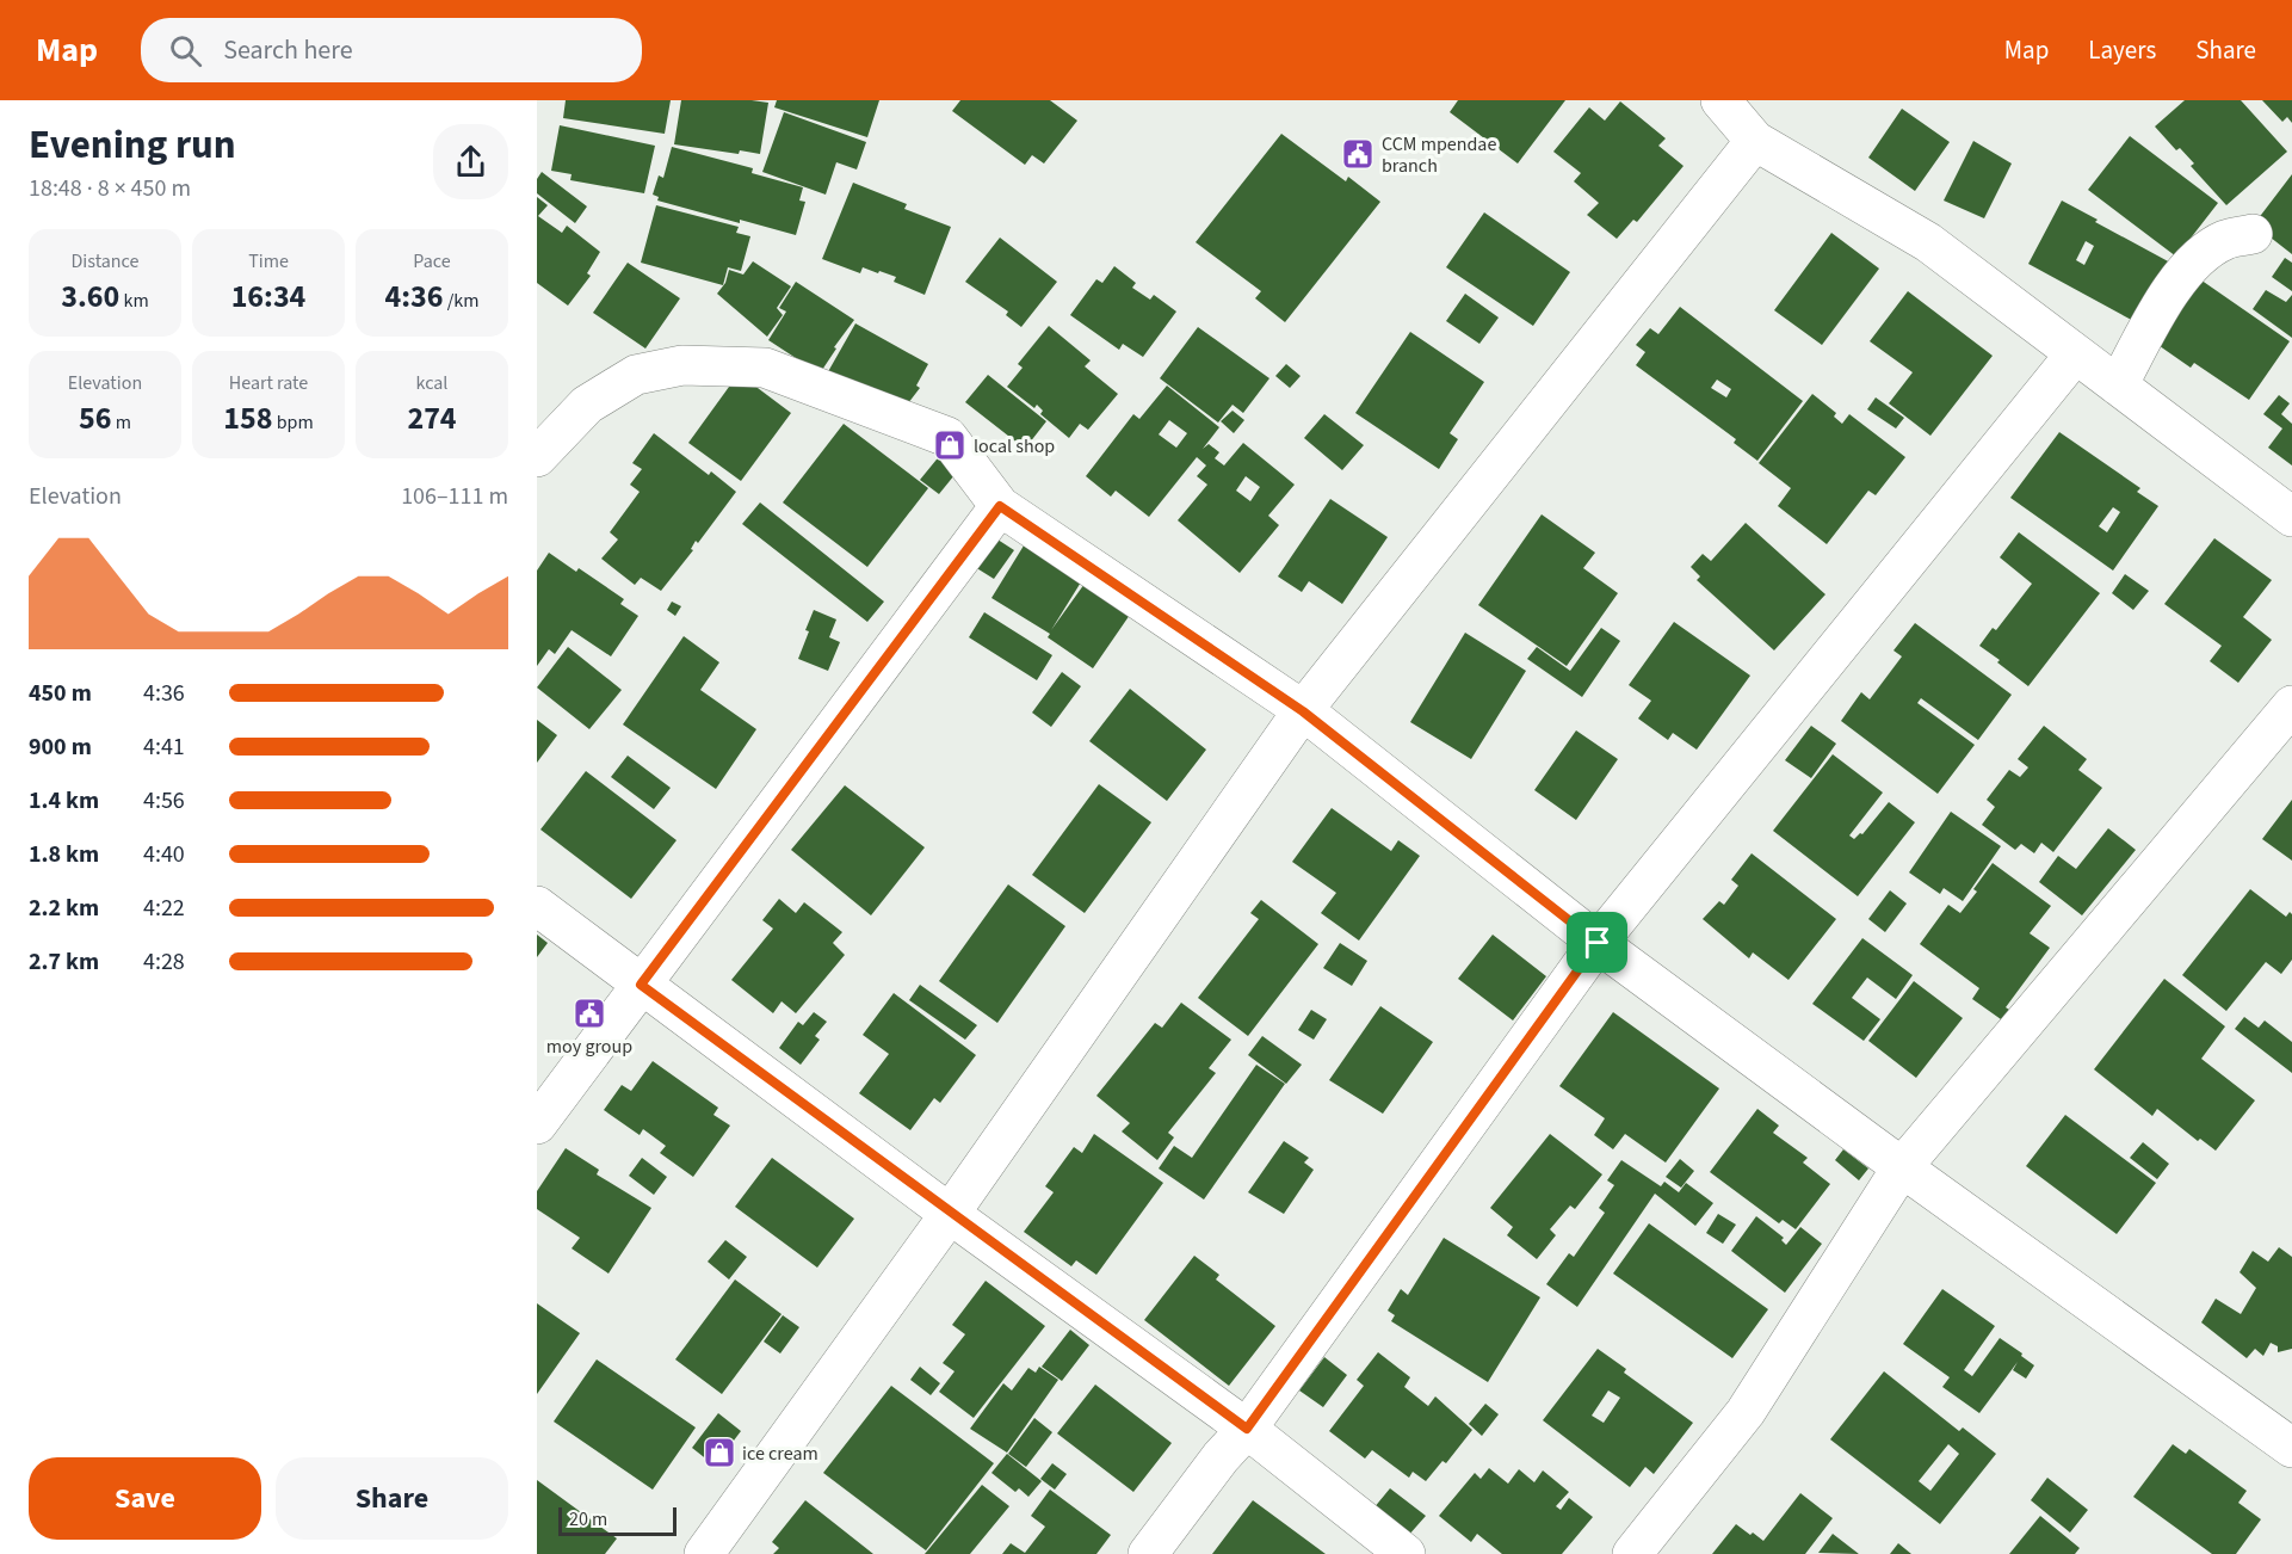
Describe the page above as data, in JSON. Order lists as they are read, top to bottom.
{
  "places": {
    "public building": ["CCM mpendae branch", "moy group"],
    "shop": ["local shop", "ice cream"]
  },
  "scale_bar": "20 m",
  "page": {
    "header": "Map",
    "search": "Search here",
    "nav": ["Map", "Layers", "Share"],
    "heading": ["Evening run", "18:48 · 8 × 450 m"],
    "stats": [
      ["Distance", "3.60 km"],
      ["Time", "16:34"],
      ["Pace", "4:36 /km"],
      ["Elevation", "56 m"],
      ["Heart rate", "158 bpm"],
      ["kcal", "274"]
    ],
    "chart": ["Elevation", "106–111 m"],
    "list": [
      {
        "name": "450 m",
        "note": "4:36"
      },
      {
        "name": "900 m",
        "note": "4:41"
      },
      {
        "name": "1.4 km",
        "note": "4:56"
      },
      {
        "name": "1.8 km",
        "note": "4:40"
      },
      {
        "name": "2.2 km",
        "note": "4:22"
      },
      {
        "name": "2.7 km",
        "note": "4:28"
      }
    ],
    "buttons": ["Save", "Share"],
    "scale": "20 m"
  }
}
